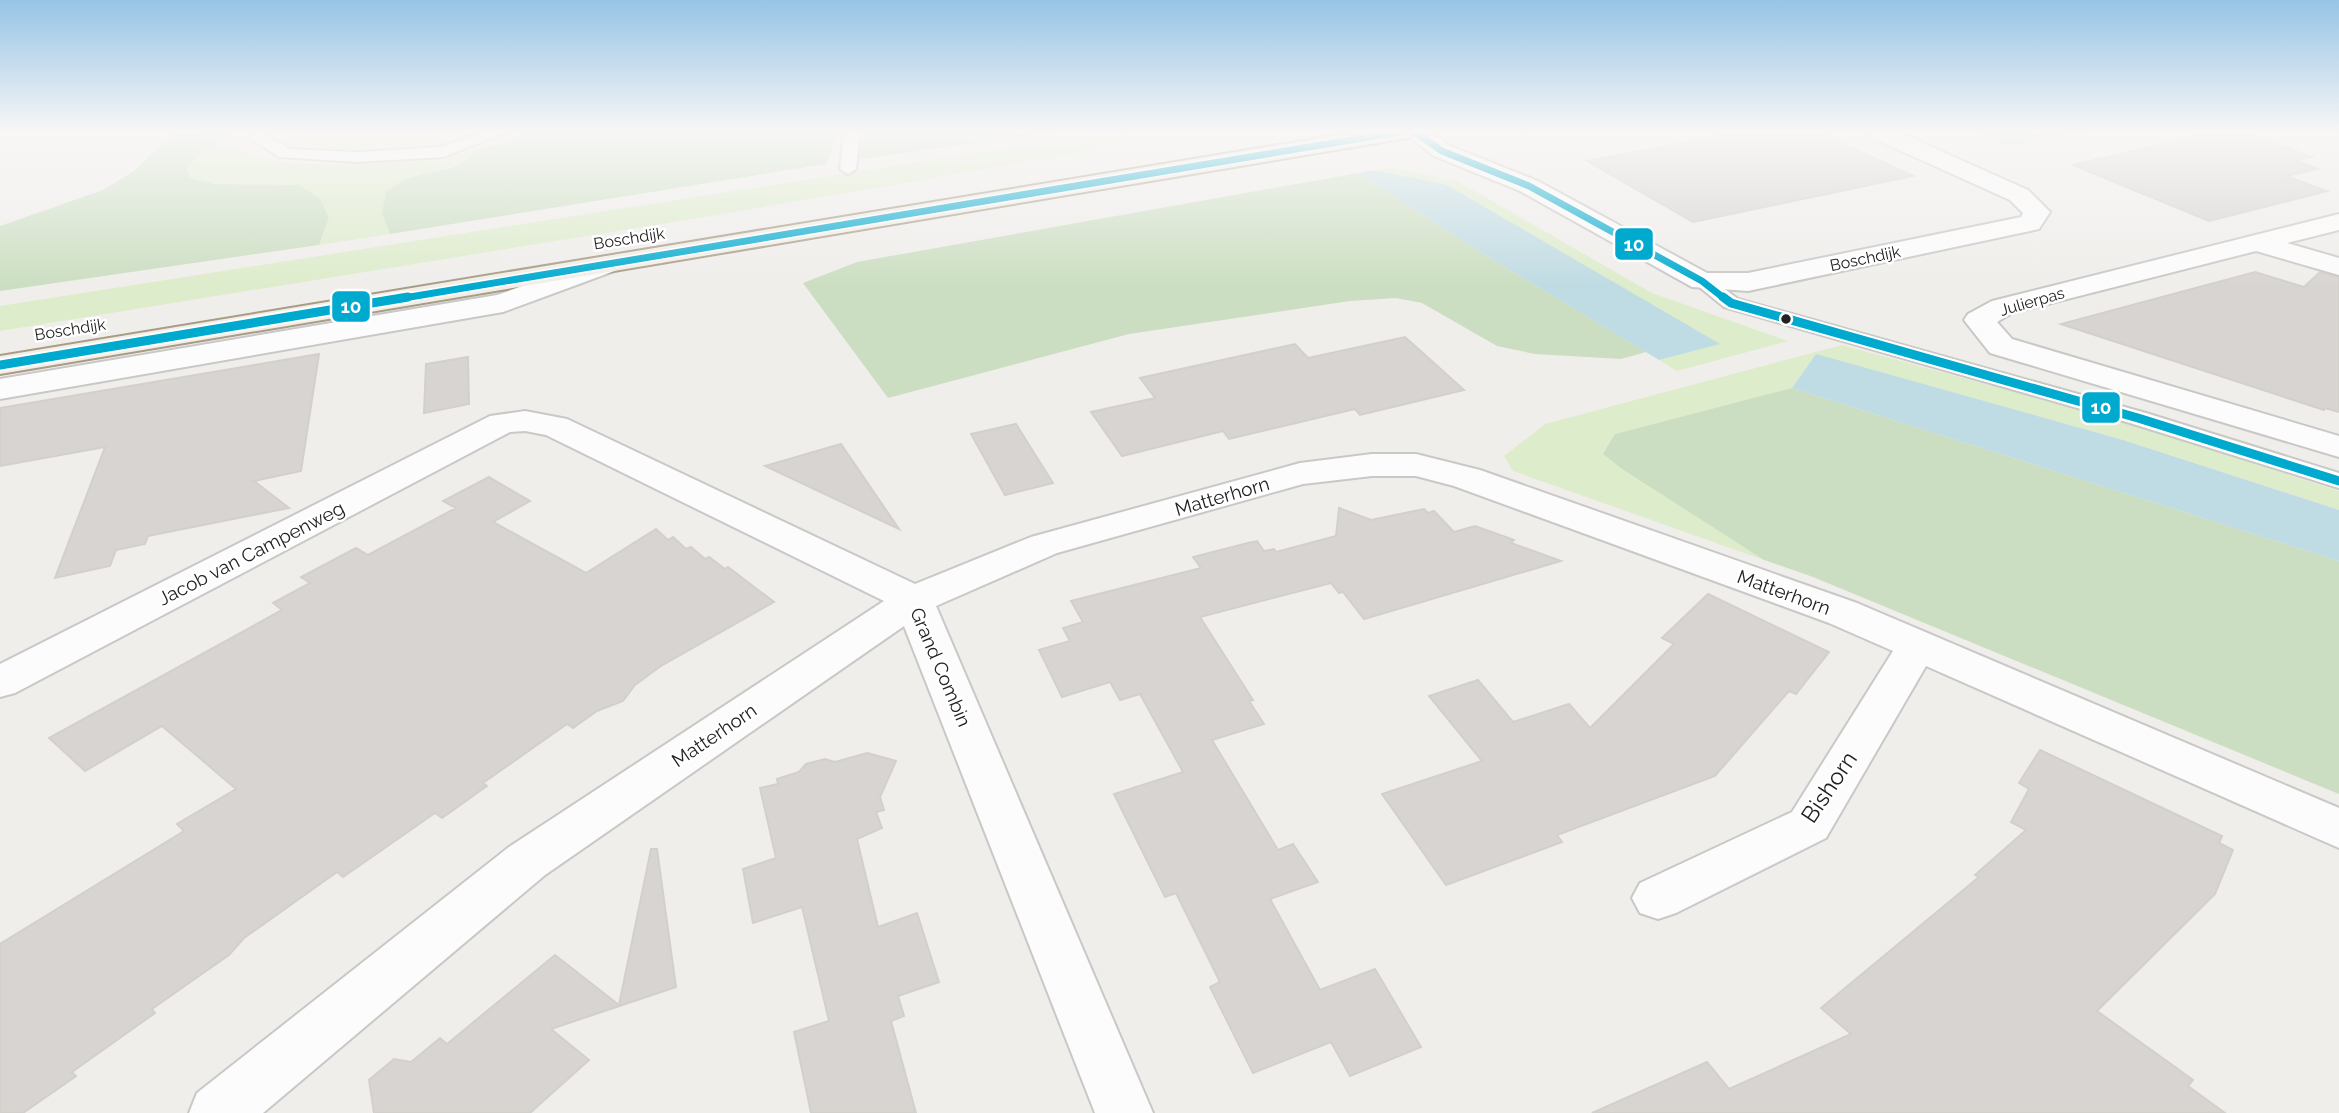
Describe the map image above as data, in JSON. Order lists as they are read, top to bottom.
{
  "streets": {
    "main road": ["Boschdijk"],
    "street": [
      "Julierpas",
      "Matterhorn",
      "Jacob van Campenweg",
      "Grand Combin",
      "Bishorn"
    ]
  },
  "crossings": [
    ["Matterhorn", "Grand Combin"],
    ["Matterhorn", "Bishorn"],
    ["Jacob van Campenweg", "Grand Combin"]
  ],
  "lines": ["transit line 10"]
}
